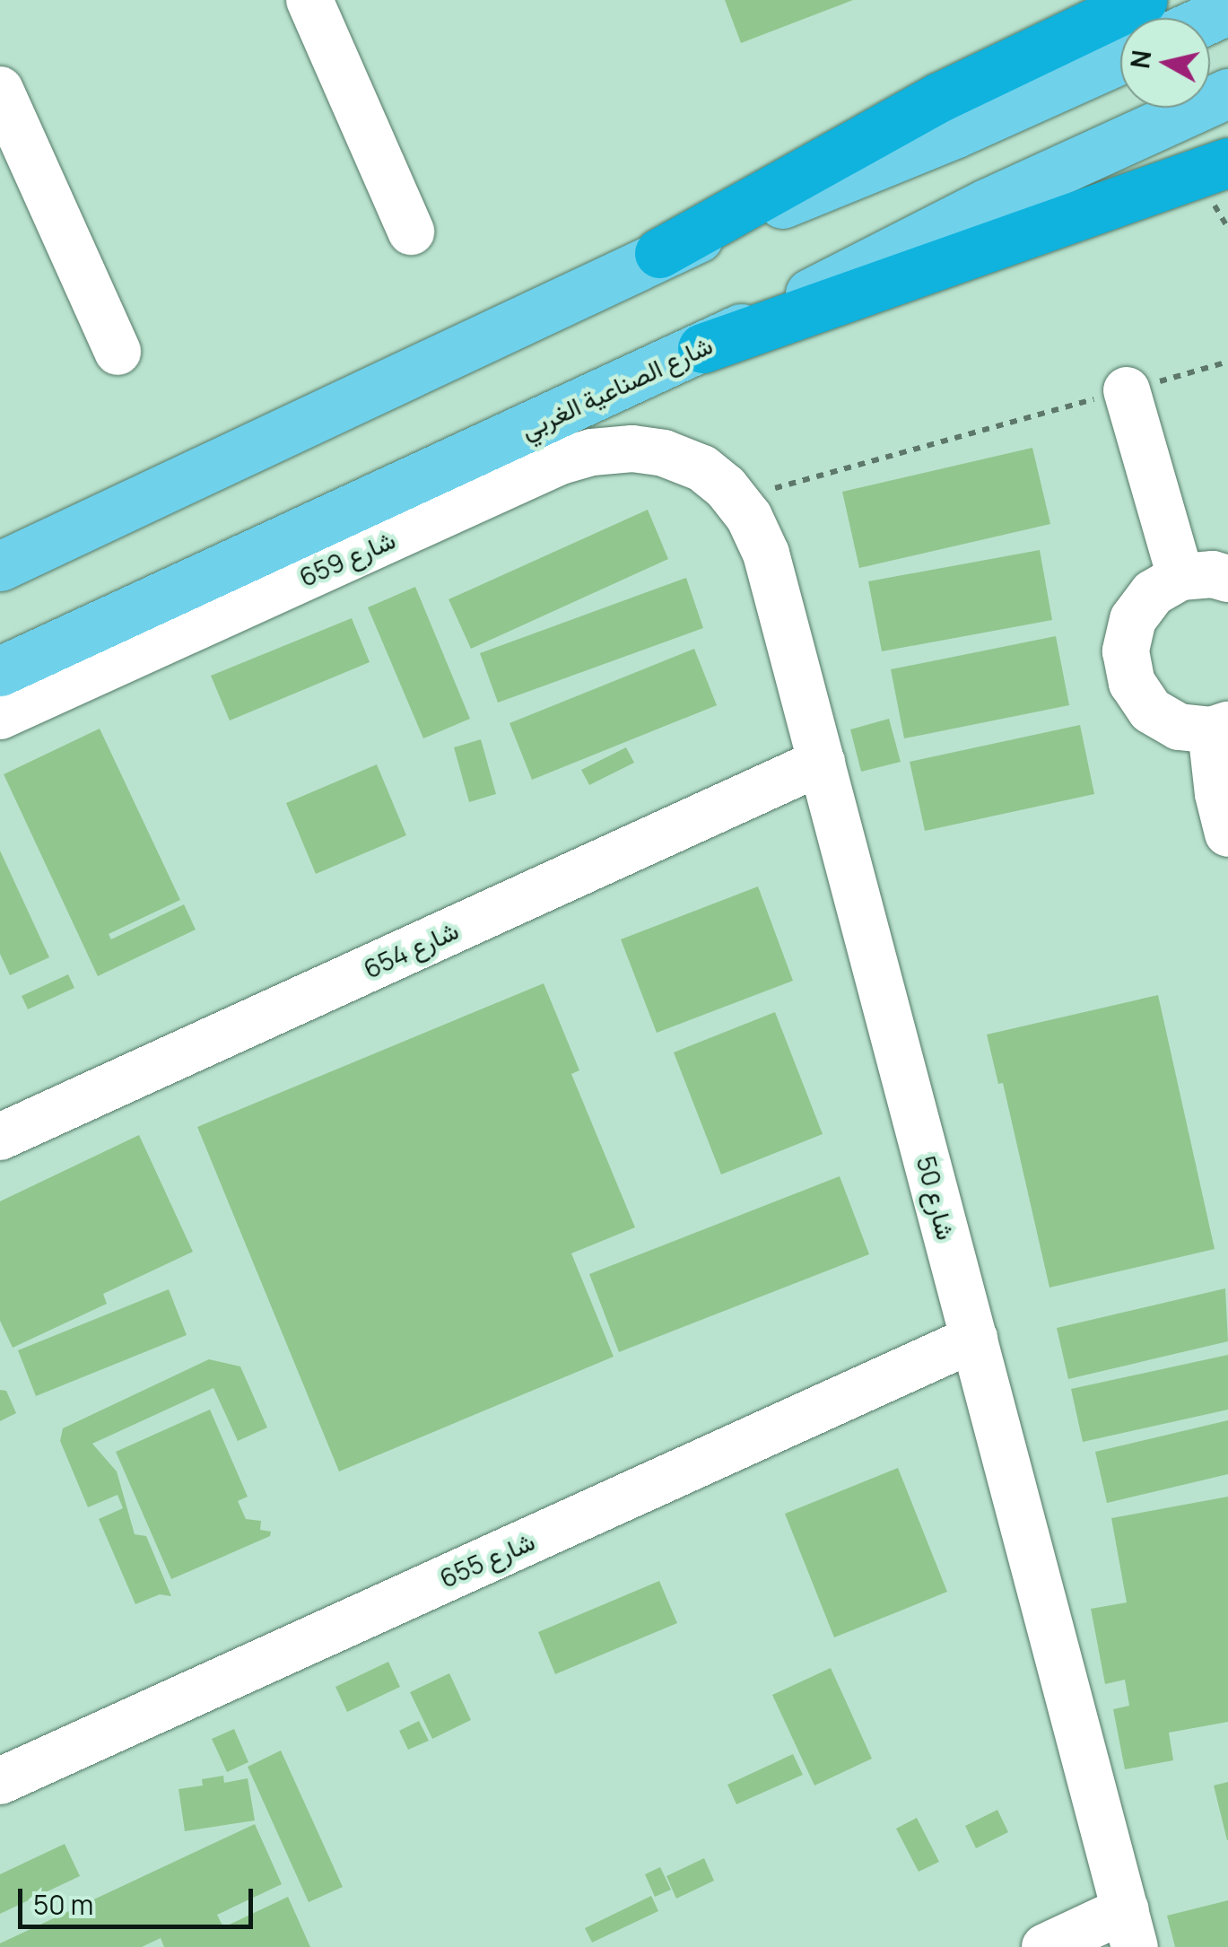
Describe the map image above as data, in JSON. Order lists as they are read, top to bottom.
{
  "streets": {
    "main road": ["شارع الصناعية الغربي"],
    "street": [
      "شارع 659",
      "شارع 654",
      "شارع 50",
      "شارع 655"
    ]
  },
  "crossings": [
    ["شارع 659", "شارع 50"],
    ["شارع 654", "شارع 50"],
    ["شارع 50", "شارع 655"]
  ],
  "scale_bar": "50 m",
  "north": "left"
}
